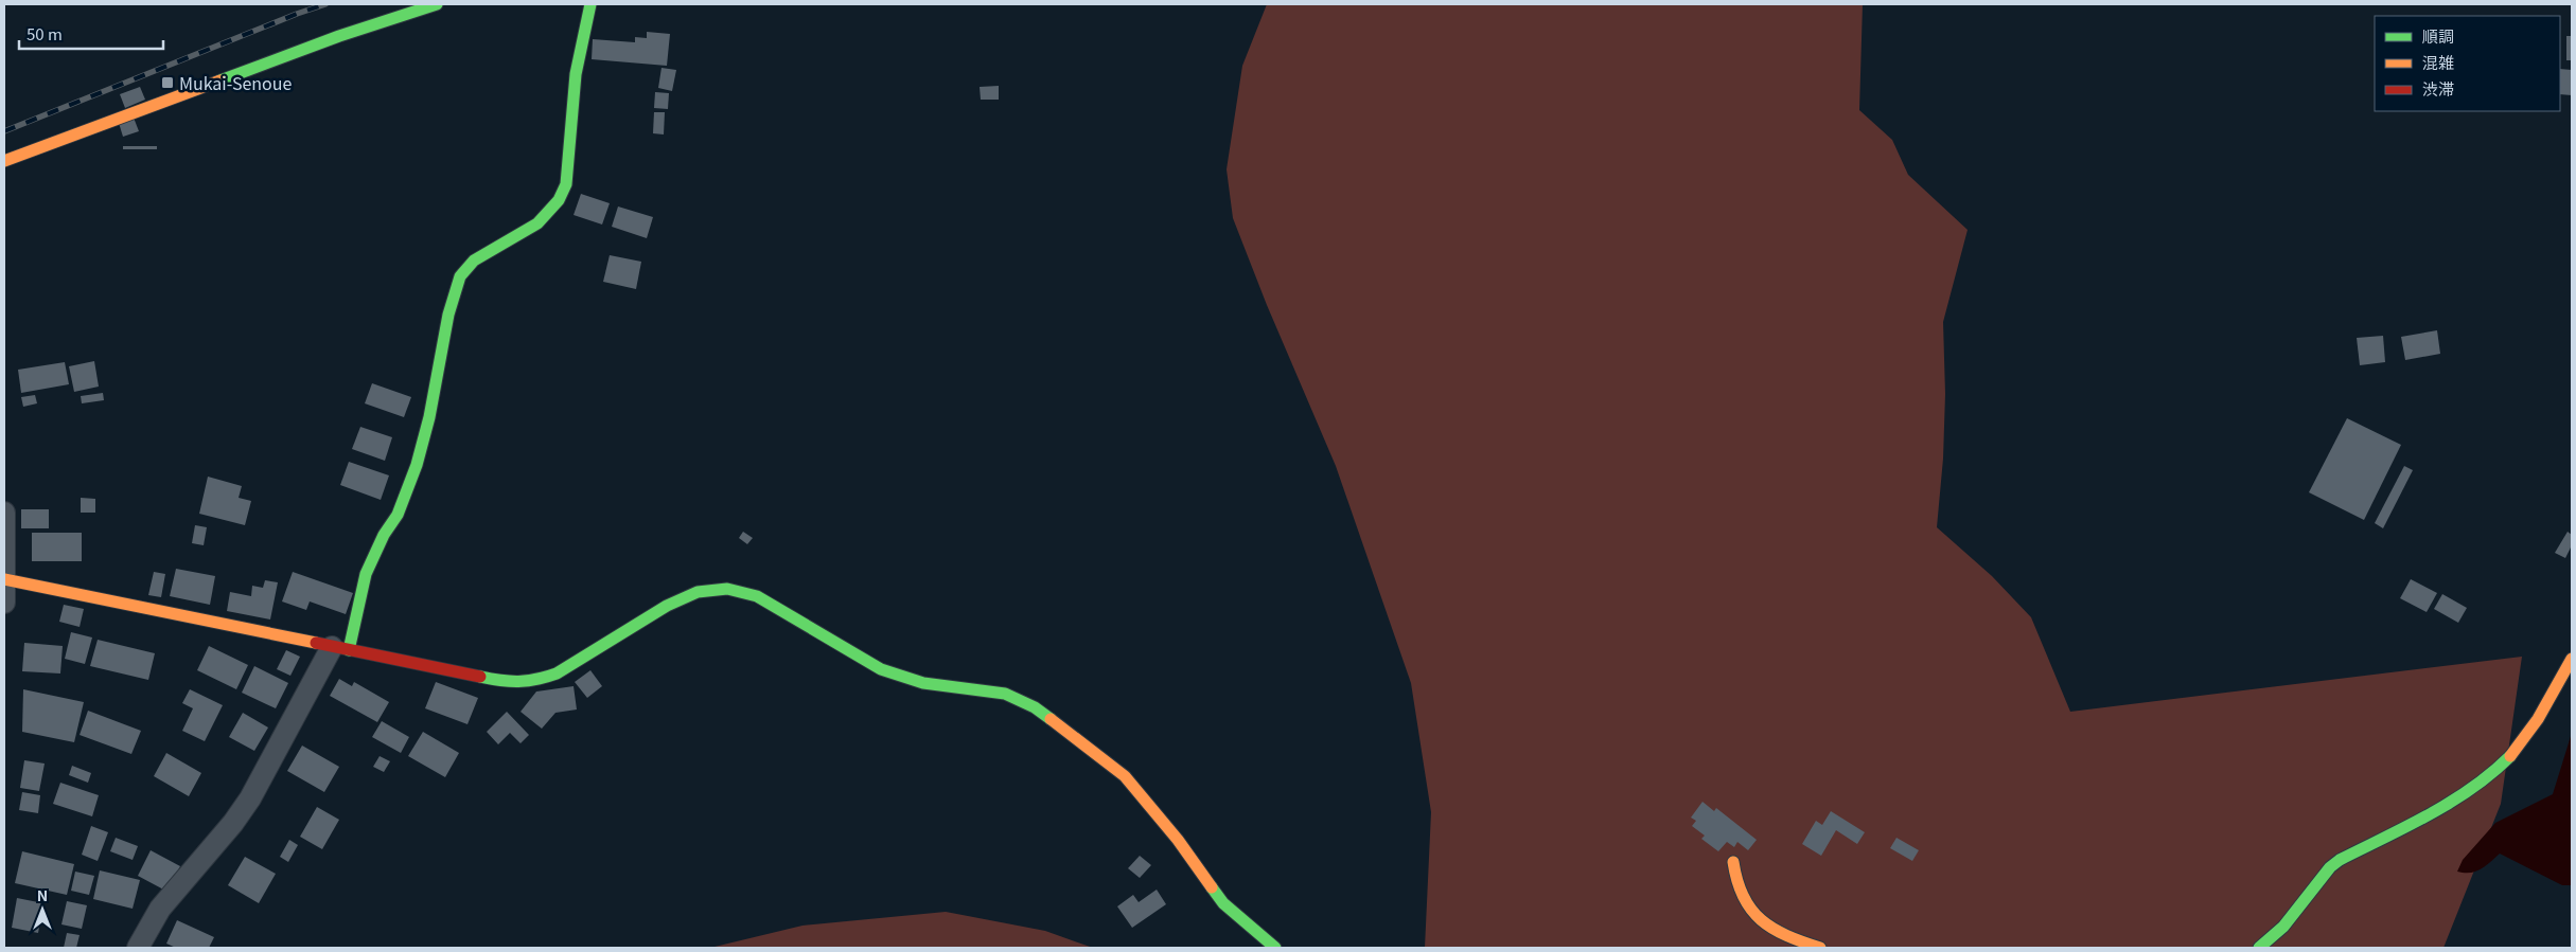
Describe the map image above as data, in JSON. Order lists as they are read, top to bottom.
{
  "places": {
    "transit": ["Mukai-Senoue"]
  },
  "legend": ["順調", "混雑", "渋滞"],
  "scale_bar": "50 m",
  "north": "top"
}
